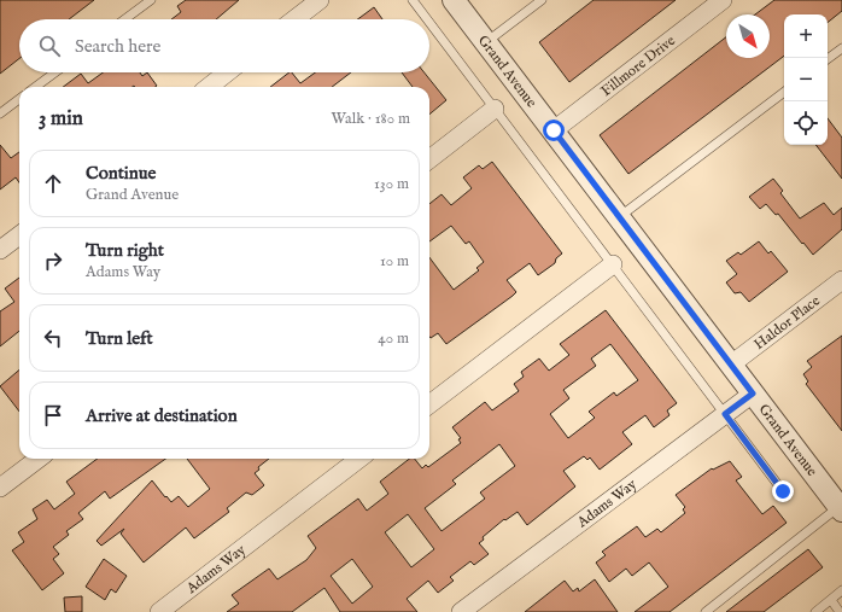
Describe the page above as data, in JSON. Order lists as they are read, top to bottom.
{
  "streets": {
    "street": [
      "Fillmore Drive",
      "Grand Avenue",
      "Haldor Place",
      "Adams Way"
    ]
  },
  "crossings": [
    ["Fillmore Drive", "Grand Avenue"],
    ["Grand Avenue", "Haldor Place"],
    ["Grand Avenue", "Adams Way"]
  ],
  "north": "bottom right",
  "page": {
    "map_buttons": ["+", "−"],
    "search": "Search here",
    "heading": ["3 min", "Walk · 180 m"],
    "list": [
      ["Continue", "Grand Avenue", "130 m"],
      ["Turn right", "Adams Way", "10 m"],
      ["Turn left", "40 m"],
      "Arrive at destination"
    ]
  }
}
